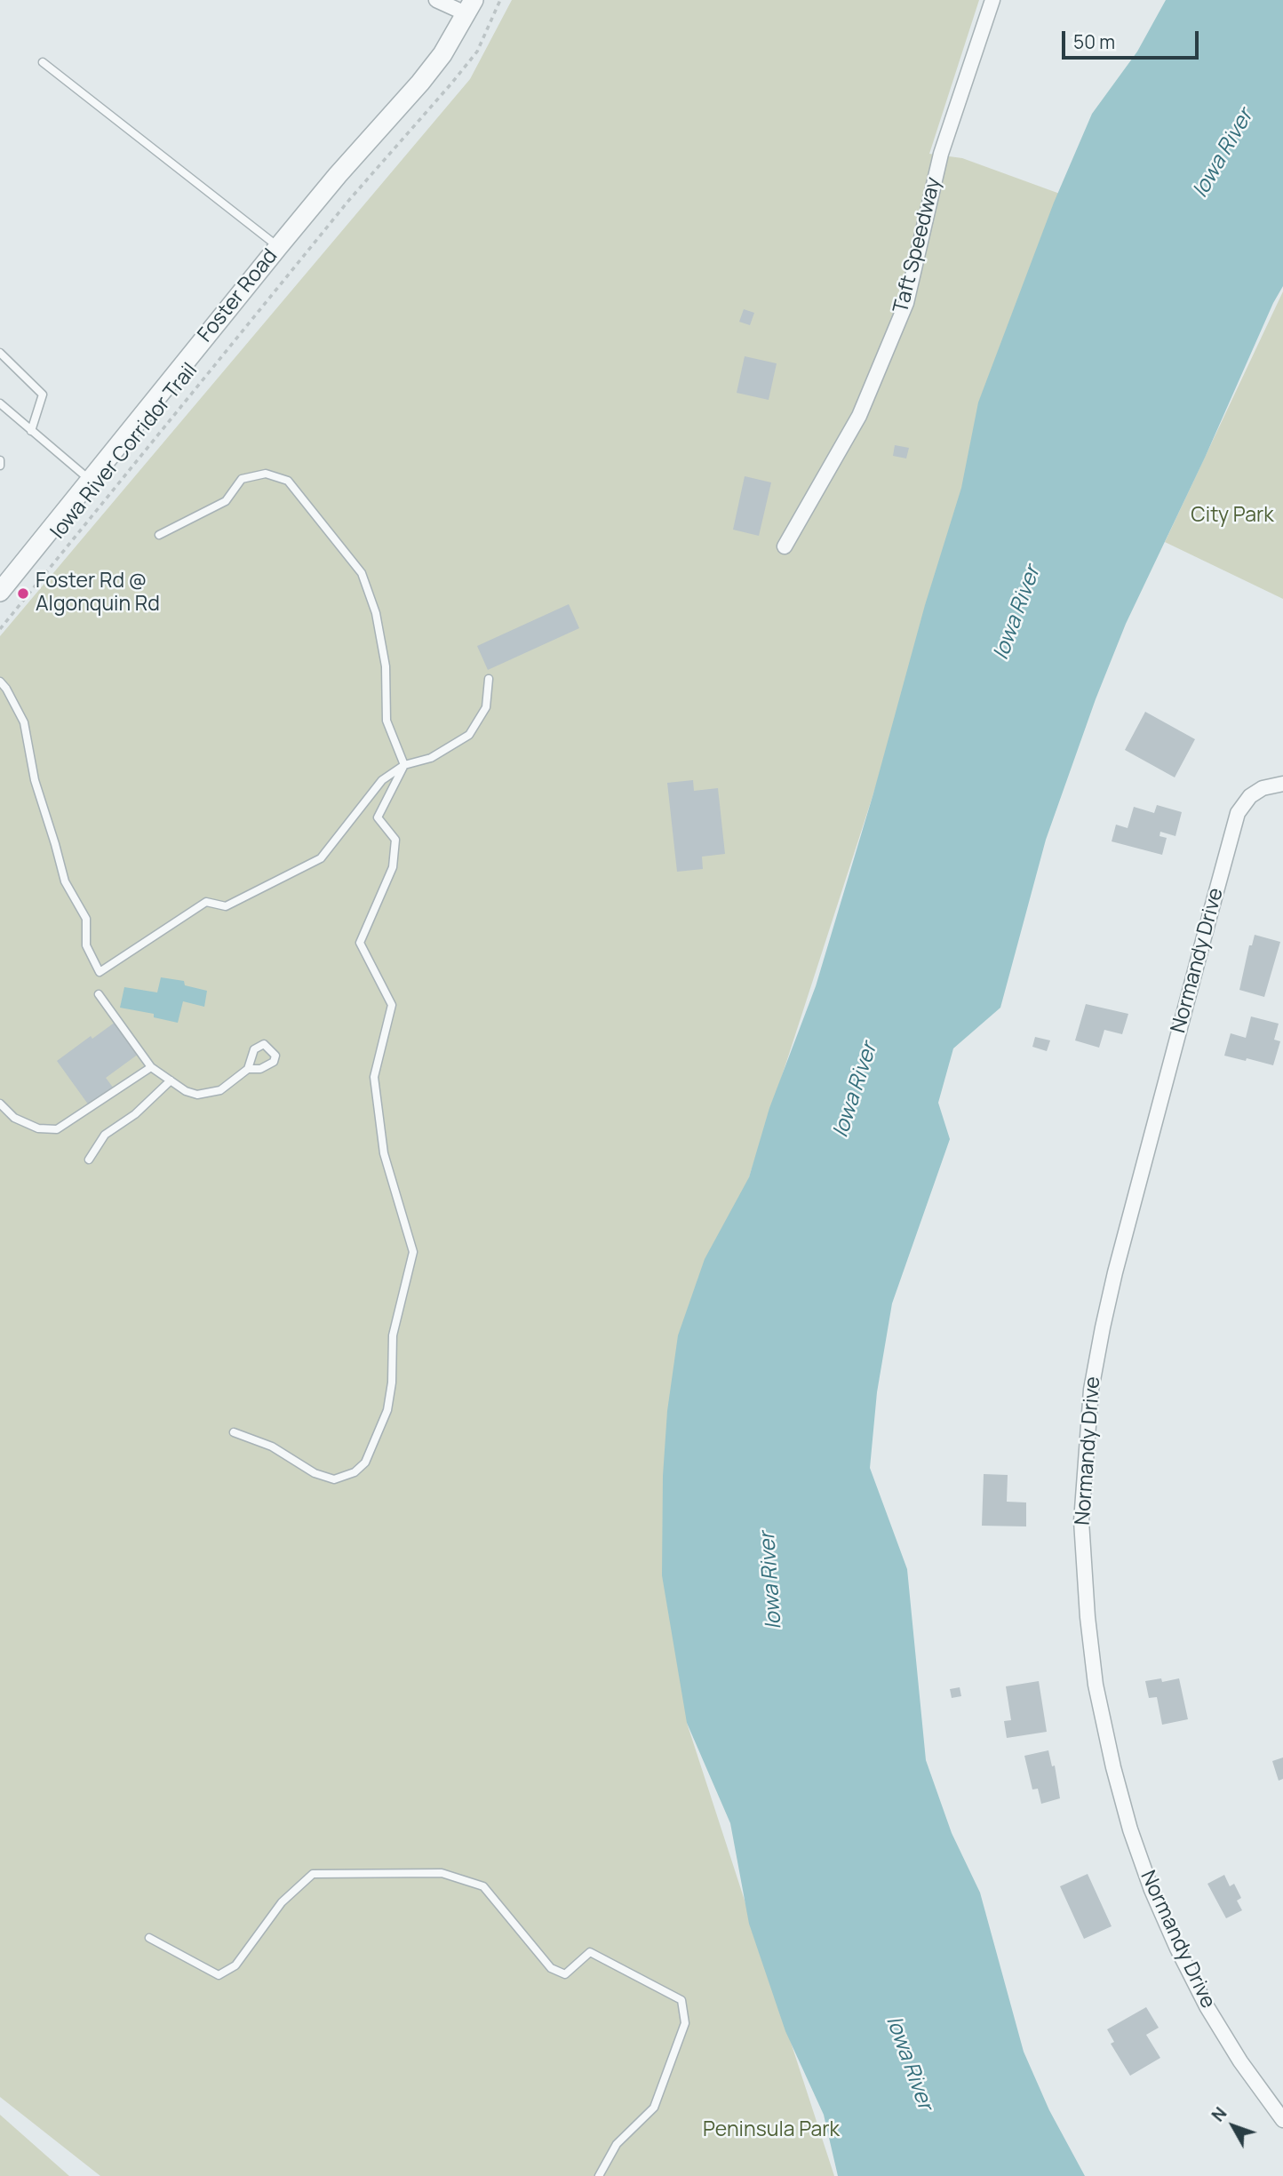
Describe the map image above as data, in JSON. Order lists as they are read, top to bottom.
{
  "streets": {
    "street": ["Taft Speedway", "Foster Road", "Normandy Drive"],
    "path": ["Iowa River Corridor Trail"]
  },
  "water": ["Iowa River"],
  "parks": ["City Park", "Peninsula Park"],
  "places": ["Foster Rd @ Algonquin Rd"],
  "scale_bar": "50 m",
  "north": "top left"
}
